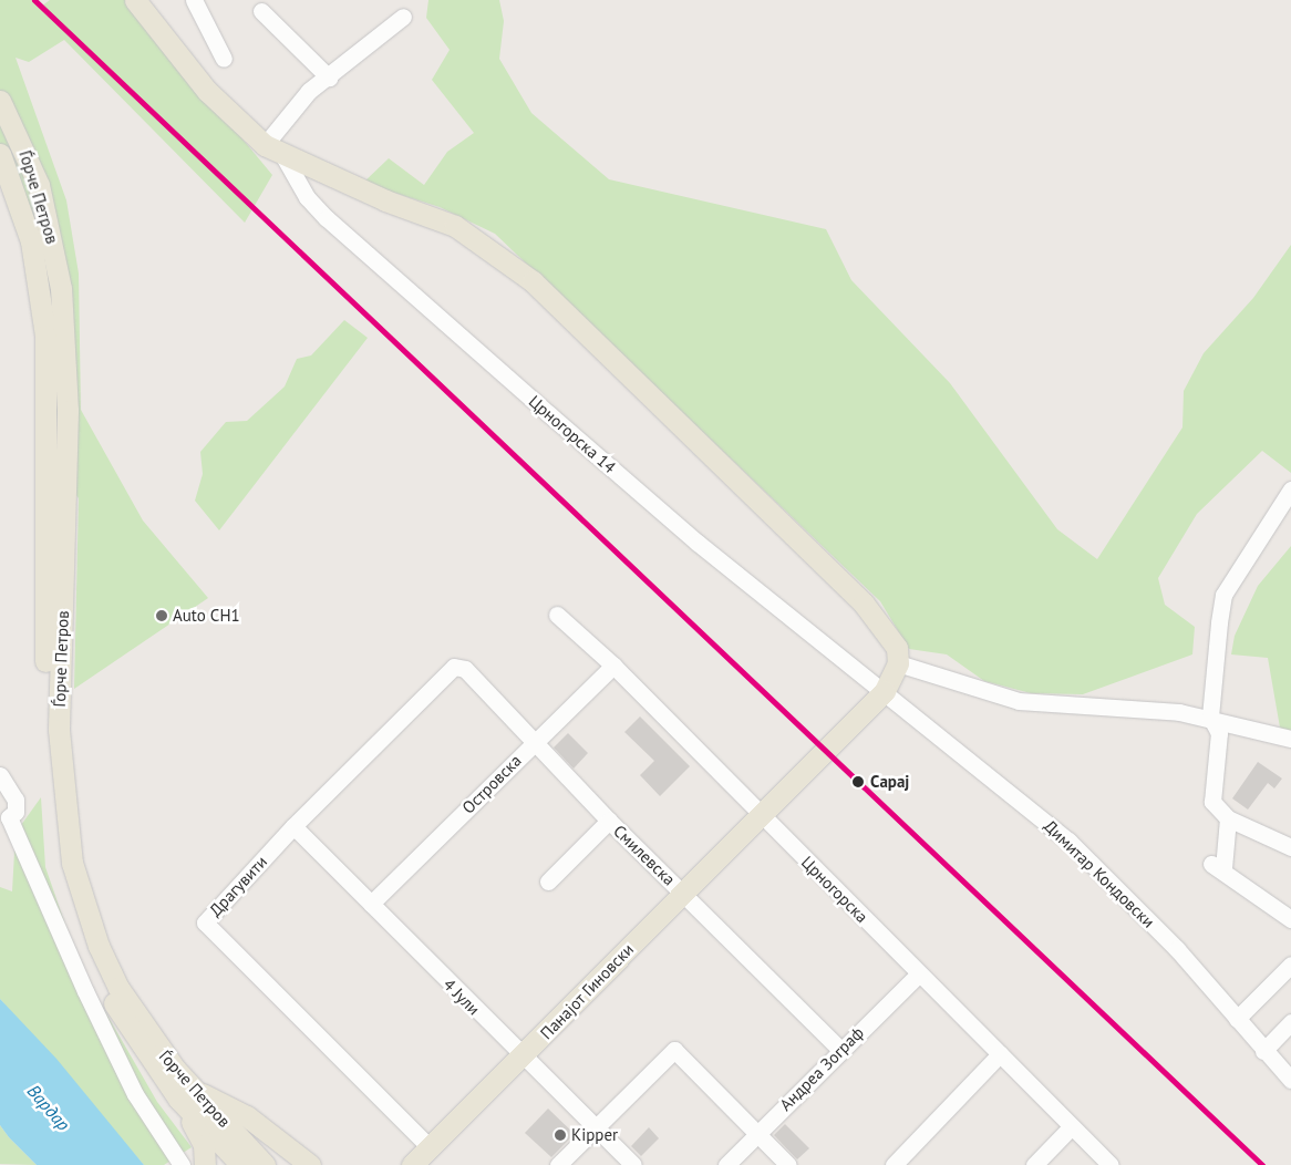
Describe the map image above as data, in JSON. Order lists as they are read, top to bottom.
{
  "streets": {
    "main road": ["Ѓорче Петров", "Панајот Гиновски"],
    "street": [
      "Црногорска 14",
      "Островска",
      "Смилевска",
      "Димитар Кондовски",
      "Драгувити",
      "Црногорска",
      "4 Јули",
      "Андреа Зограф"
    ]
  },
  "crossings": [
    ["Црногорска 14", "Димитар Кондовски"],
    ["Црногорска 14", "Панајот Гиновски"],
    ["Островска", "Смилевска"],
    ["Островска", "Црногорска"],
    ["Островска", "4 Јули"],
    ["Смилевска", "Драгувити"],
    ["Смилевска", "Панајот Гиновски"],
    ["Смилевска", "Андреа Зограф"],
    ["Димитар Кондовски", "Панајот Гиновски"],
    ["Драгувити", "Панајот Гиновски"],
    ["Драгувити", "4 Јули"],
    ["Црногорска", "Панајот Гиновски"],
    ["Црногорска", "Андреа Зограф"],
    ["Панајот Гиновски", "4 Јули"]
  ],
  "water": ["Вардар"],
  "places": ["Auto CH1", "Сарај", "Kipper"]
}
